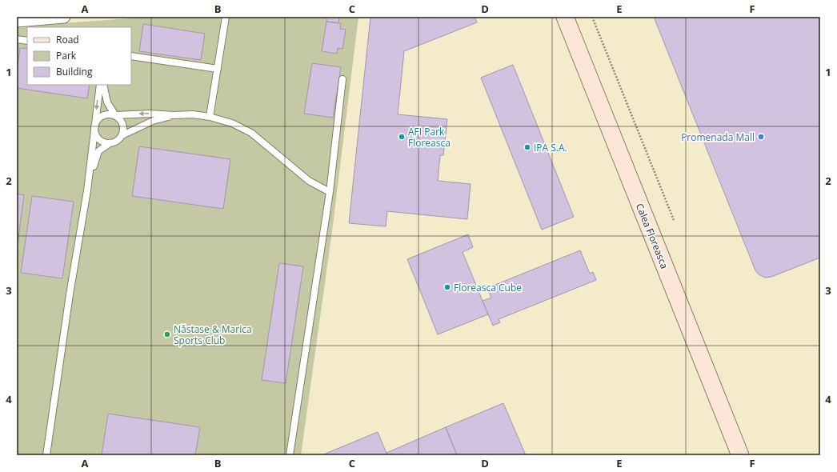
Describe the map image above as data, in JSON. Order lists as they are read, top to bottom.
{
  "streets": {
    "main road": ["Calea Floreasca"]
  },
  "places": [
    "AFI Park Floreasca",
    "Promenada Mall",
    "IPA S.A.",
    "Floreasca Cube",
    "Năstase & Marica Sports Club"
  ],
  "legend": ["Road", "Park", "Building"],
  "grid": {
    "columns": [
      "A",
      "B",
      "C",
      "D",
      "E",
      "F"
    ],
    "rows": [
      "1",
      "2",
      "3",
      "4"
    ]
  }
}
